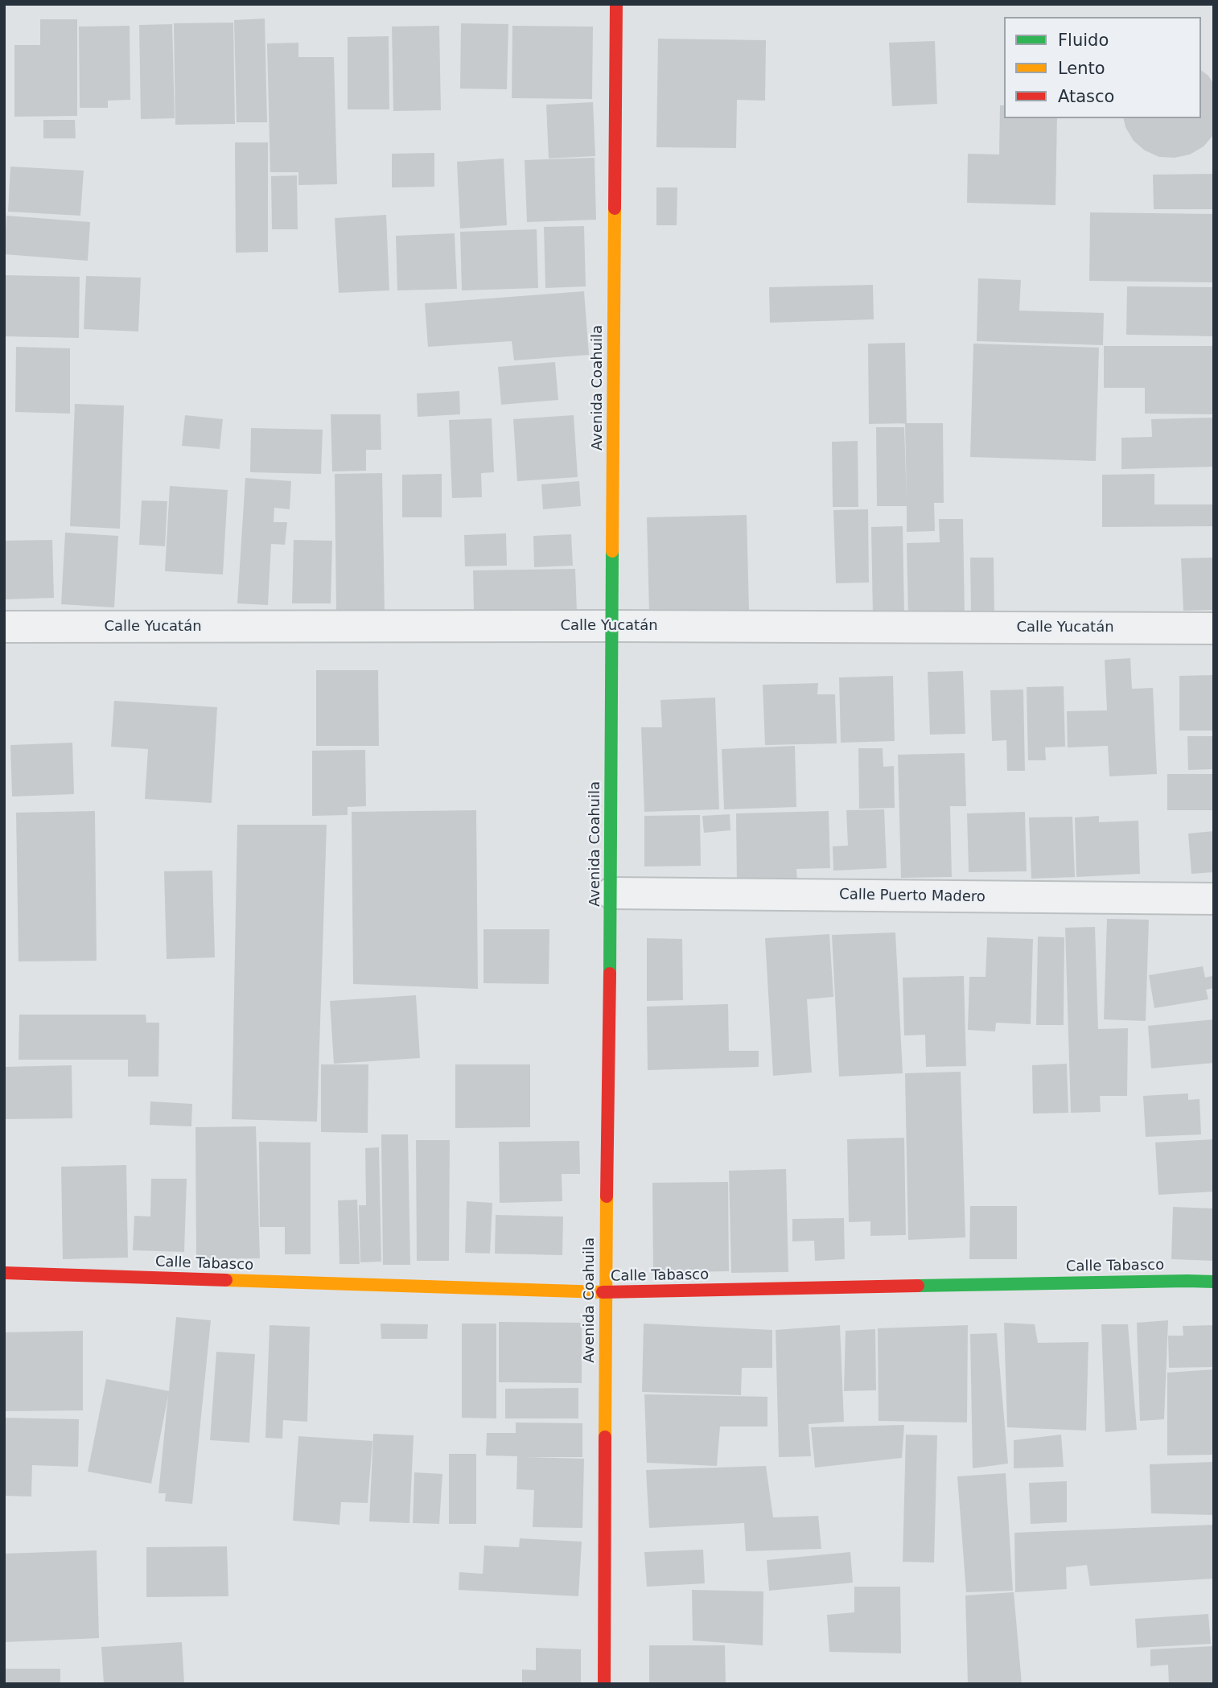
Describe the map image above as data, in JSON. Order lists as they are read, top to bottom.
{
  "streets": {
    "street": [
      "Avenida Coahuila",
      "Calle Yucatán",
      "Calle Puerto Madero",
      "Calle Tabasco"
    ]
  },
  "crossings": [
    ["Avenida Coahuila", "Calle Yucatán"],
    ["Avenida Coahuila", "Calle Puerto Madero"],
    ["Avenida Coahuila", "Calle Tabasco"]
  ],
  "legend": ["Fluido", "Lento", "Atasco"]
}
